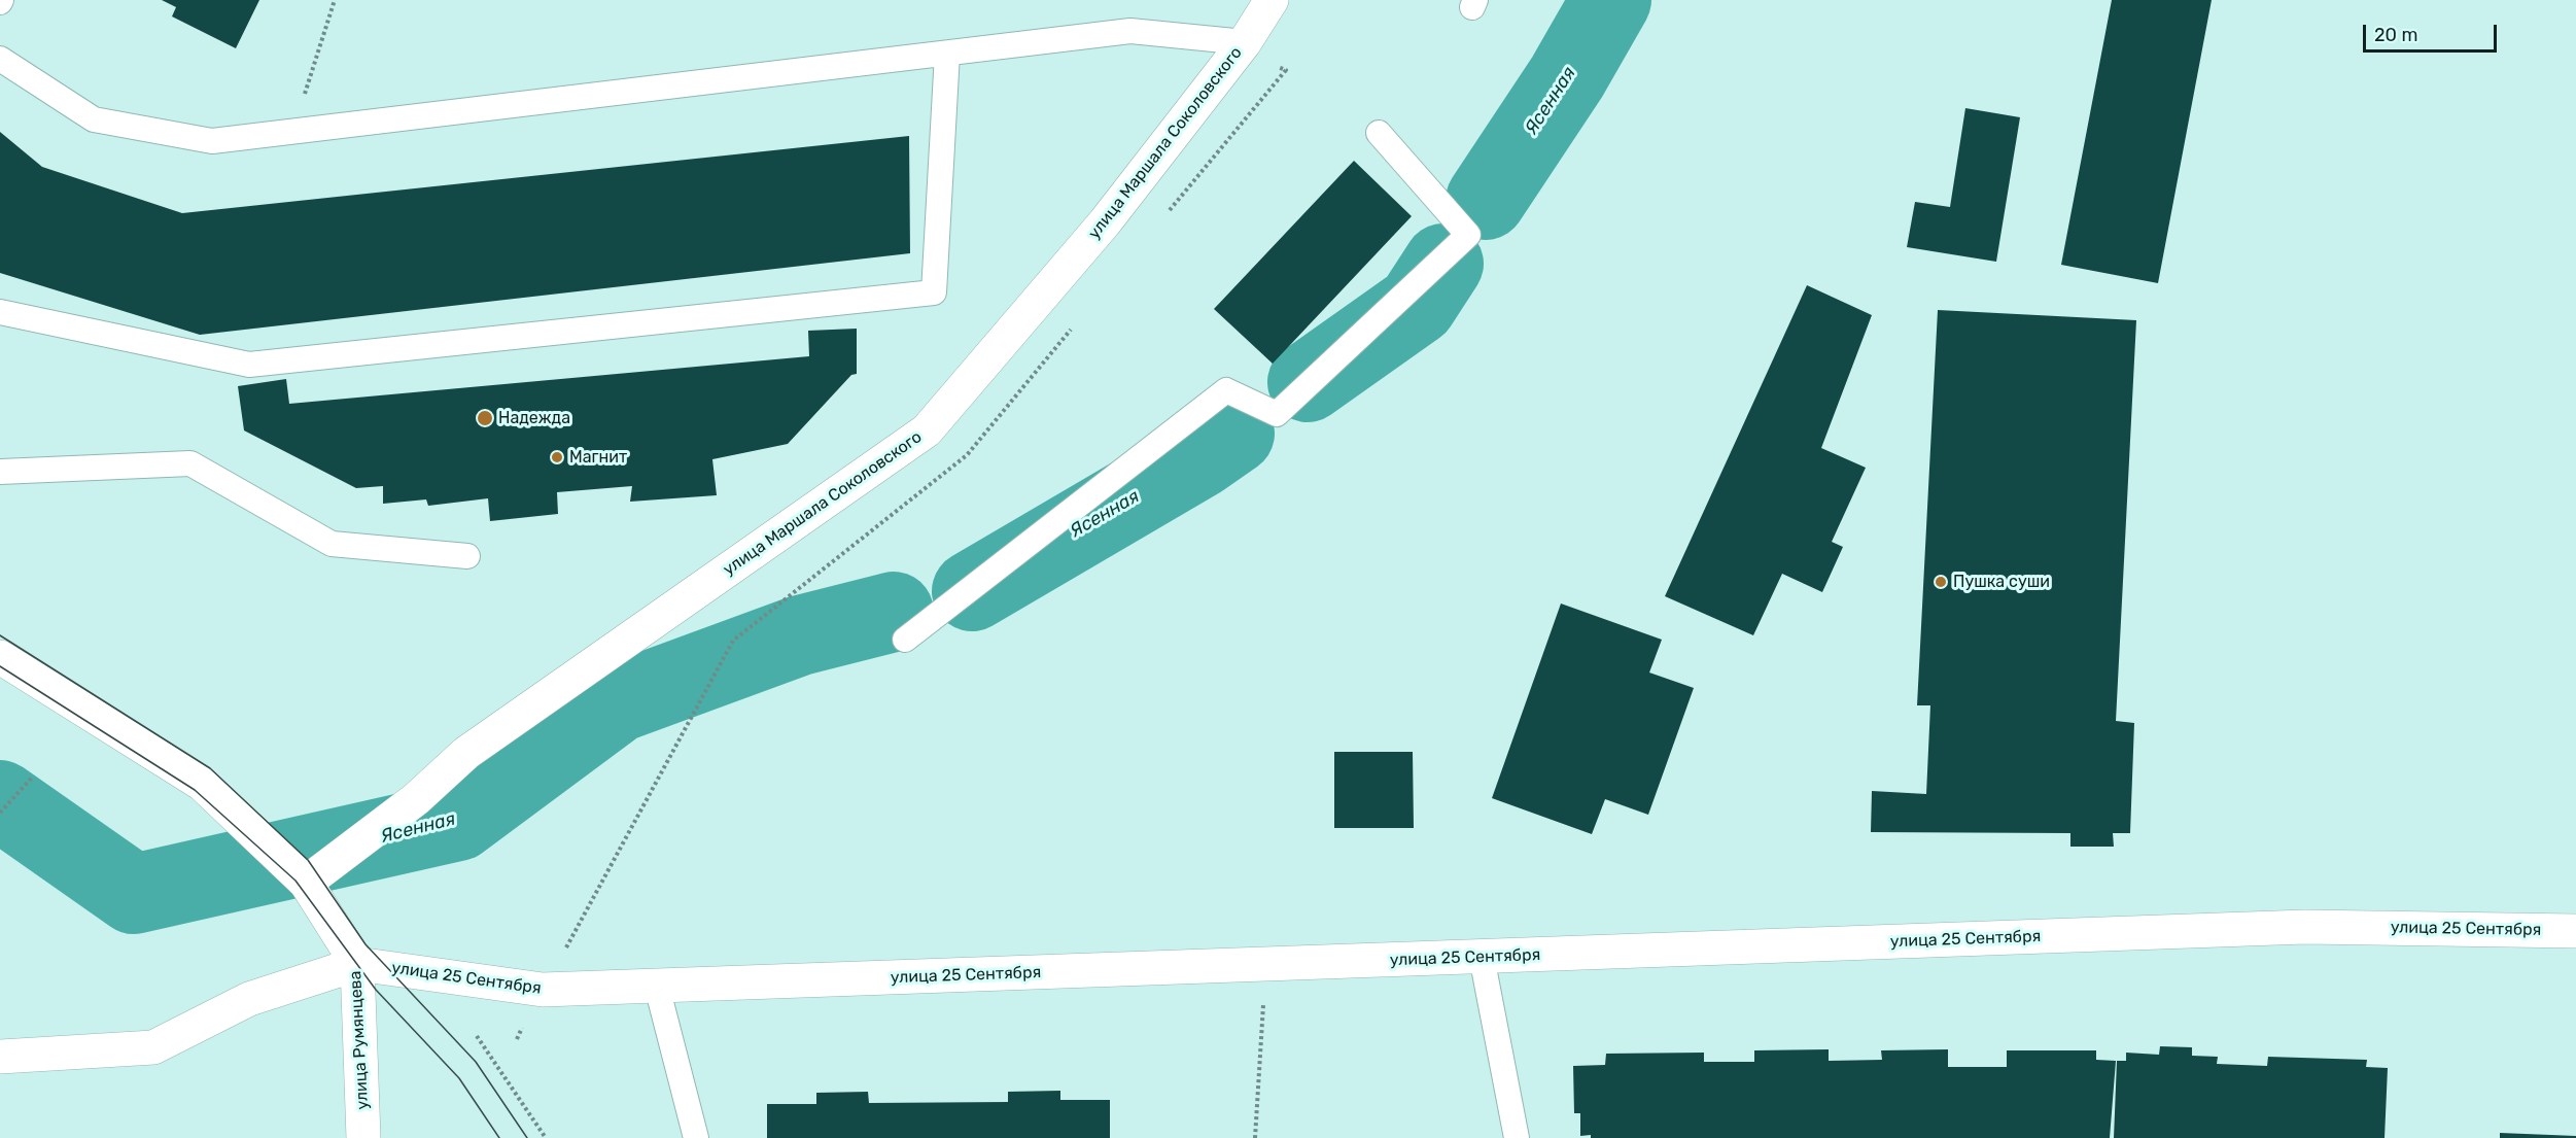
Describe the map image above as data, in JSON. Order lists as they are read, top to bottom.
{
  "streets": {
    "street": ["улица Маршала Соколовского", "улица 25 Сентября", "улица Румянцева"]
  },
  "crossings": [
    ["улица Маршала Соколовского", "улица Румянцева"],
    ["улица 25 Сентября", "улица Румянцева"]
  ],
  "water": ["Ясенная"],
  "places": ["Надежда", "Магнит", "Пушка суши"],
  "scale_bar": "20 m"
}
